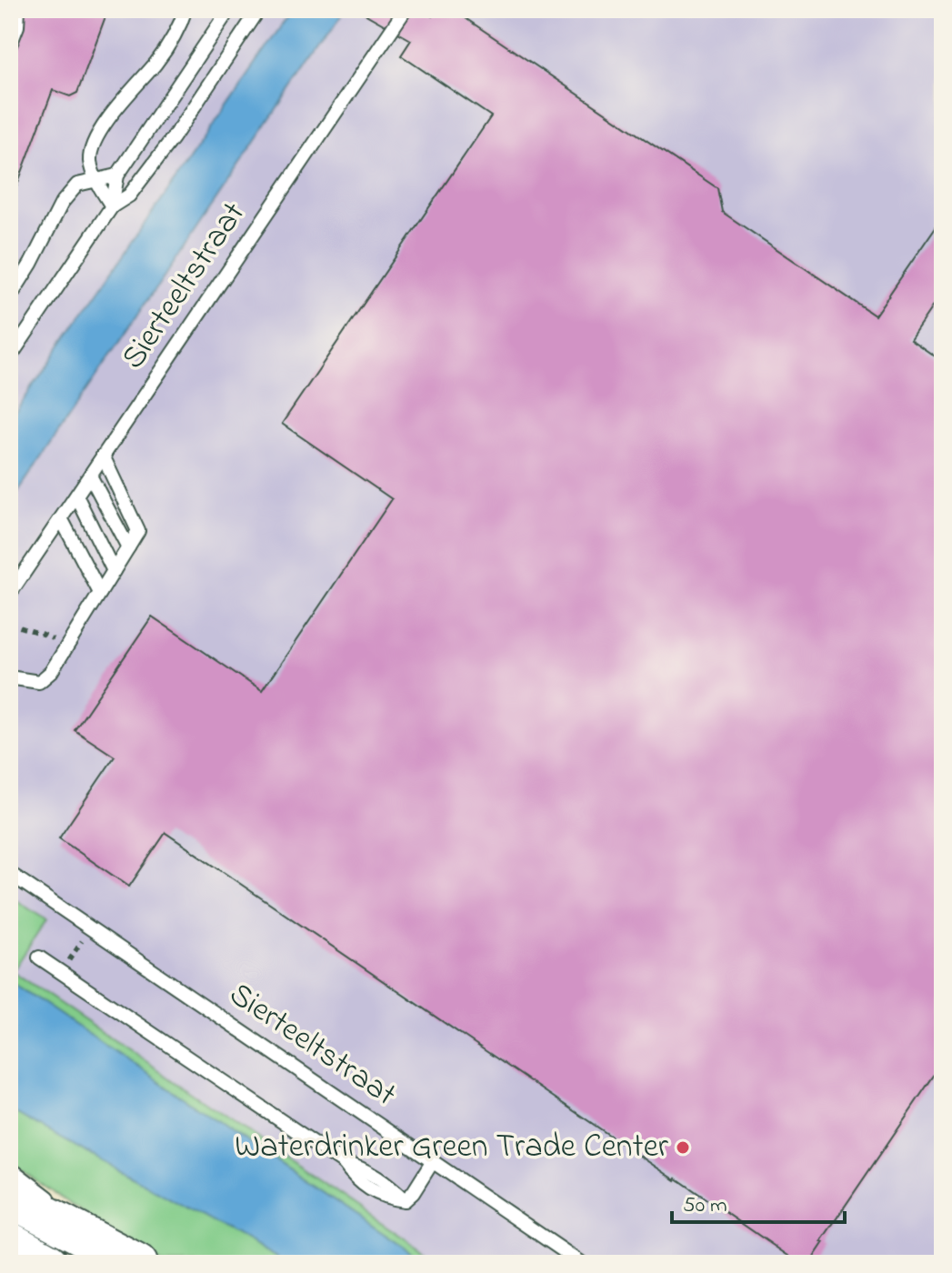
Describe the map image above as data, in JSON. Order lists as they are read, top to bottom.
{
  "streets": {
    "lane": ["Sierteeltstraat"]
  },
  "places": ["Waterdrinker Green Trade Center"],
  "scale_bar": "50 m"
}
